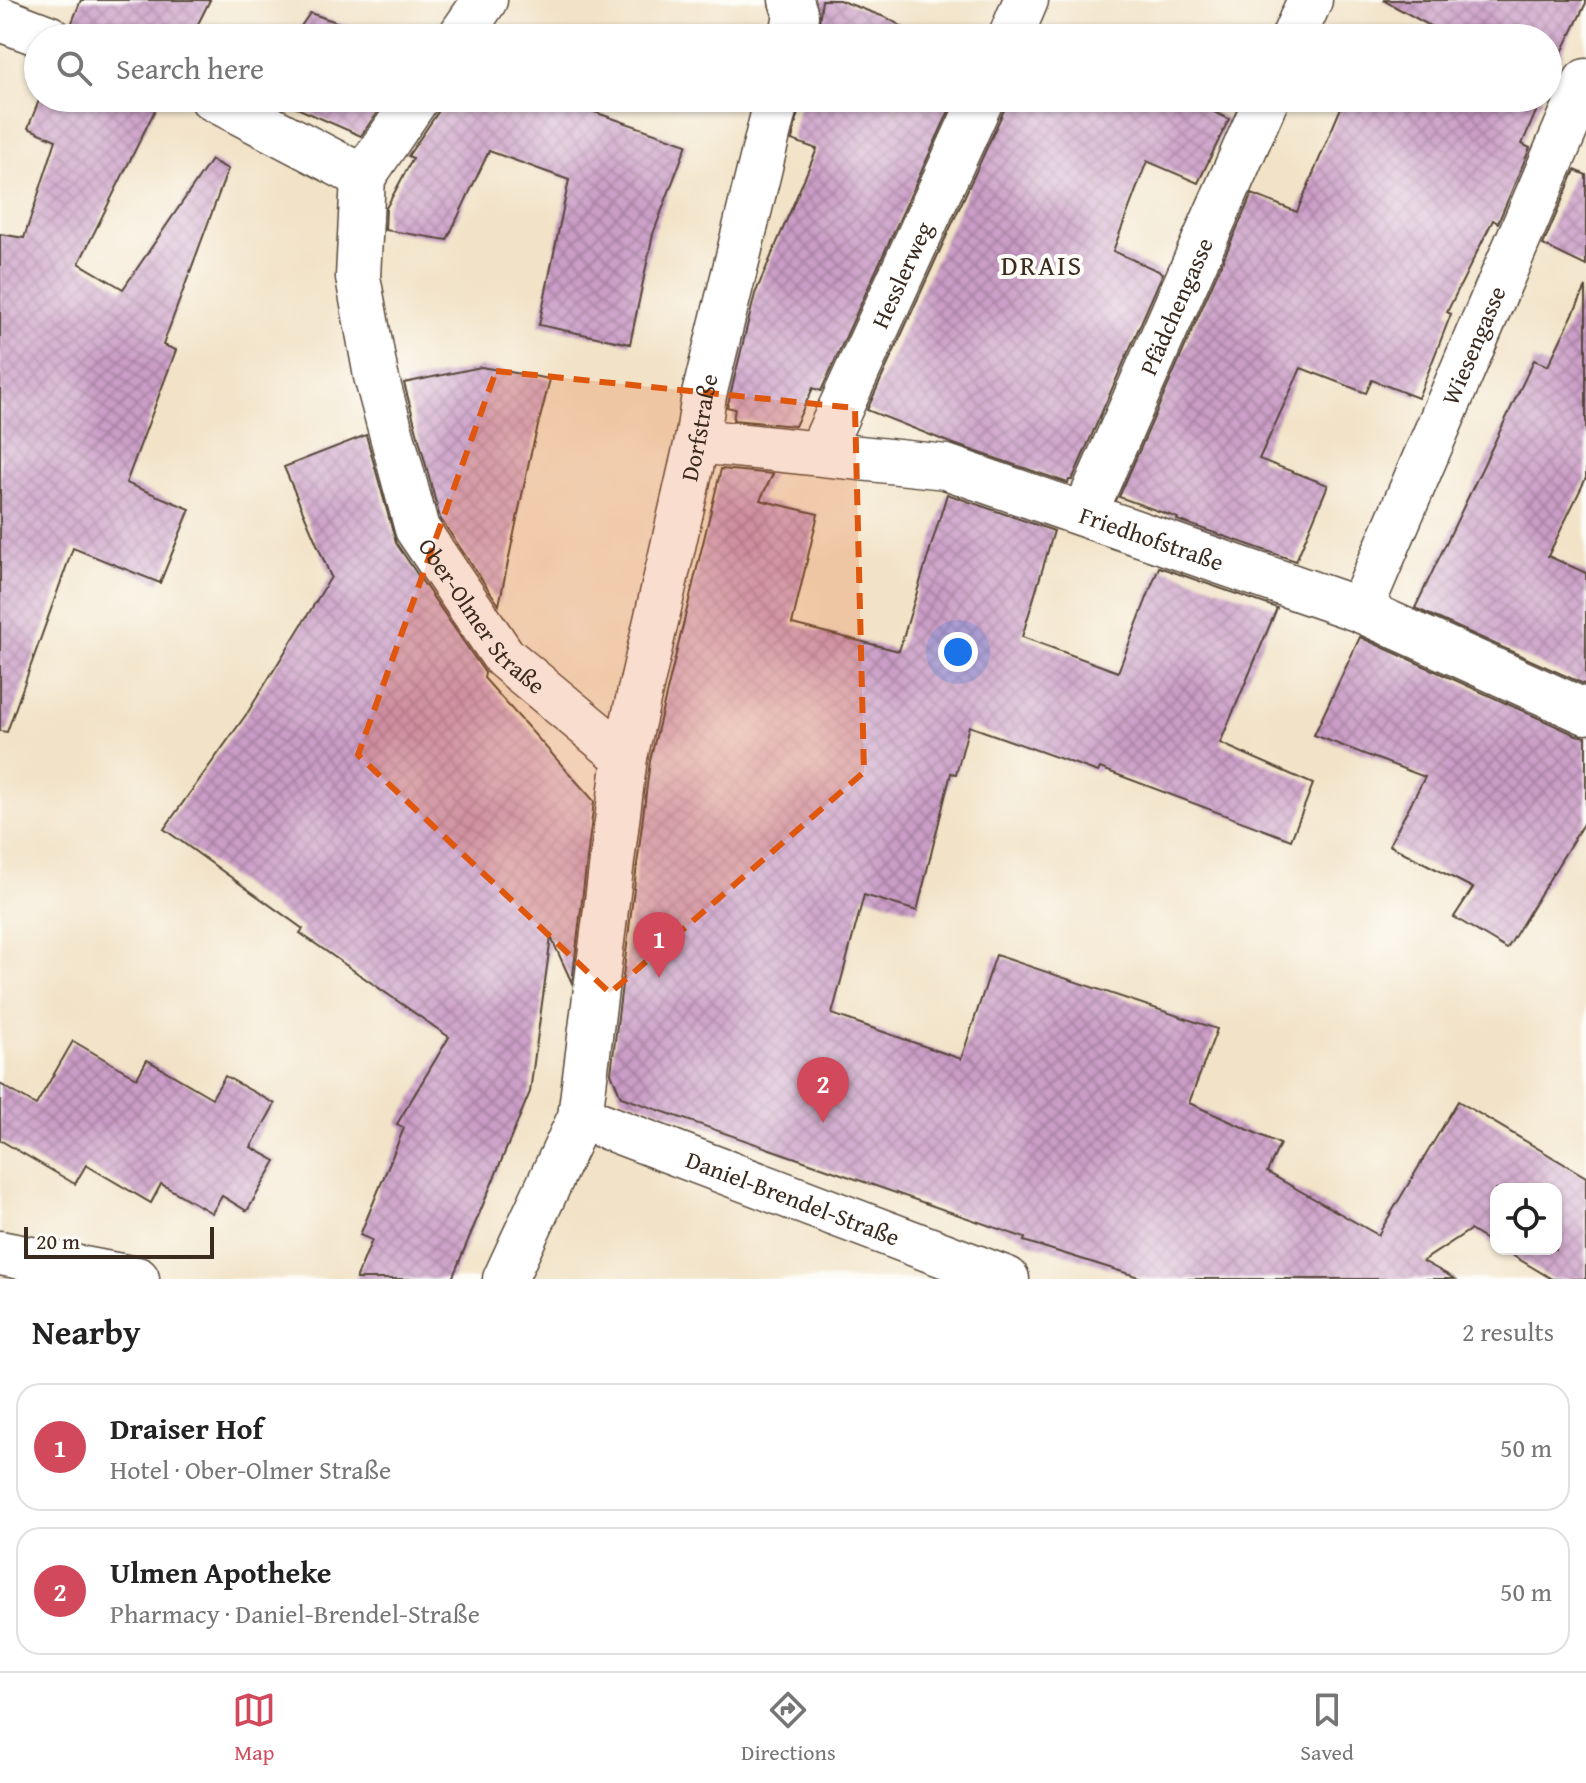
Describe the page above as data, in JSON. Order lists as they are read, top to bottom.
{
  "streets": {
    "street": [
      "Hesslerweg",
      "Pfädchengasse",
      "Wiesengasse",
      "Dorfstraße",
      "Friedhofstraße",
      "Ober-Olmer Straße",
      "Daniel-Brendel-Straße"
    ]
  },
  "crossings": [
    ["Hesslerweg", "Friedhofstraße"],
    ["Pfädchengasse", "Friedhofstraße"],
    ["Wiesengasse", "Friedhofstraße"],
    ["Dorfstraße", "Friedhofstraße"],
    ["Dorfstraße", "Ober-Olmer Straße"]
  ],
  "districts": ["DRAIS"],
  "scale_bar": "20 m",
  "page": {
    "search": "Search here",
    "pins": ["1", "2"],
    "scale": "20 m",
    "heading": ["Nearby", "2 results"],
    "list": [
      {
        "mark": "1",
        "name": "Draiser Hof",
        "note": "Hotel · Ober-Olmer Straße",
        "value": "50 m"
      },
      {
        "mark": "2",
        "name": "Ulmen Apotheke",
        "note": "Pharmacy · Daniel-Brendel-Straße",
        "value": "50 m"
      }
    ],
    "nav": ["Map", "Directions", "Saved"]
  }
}
